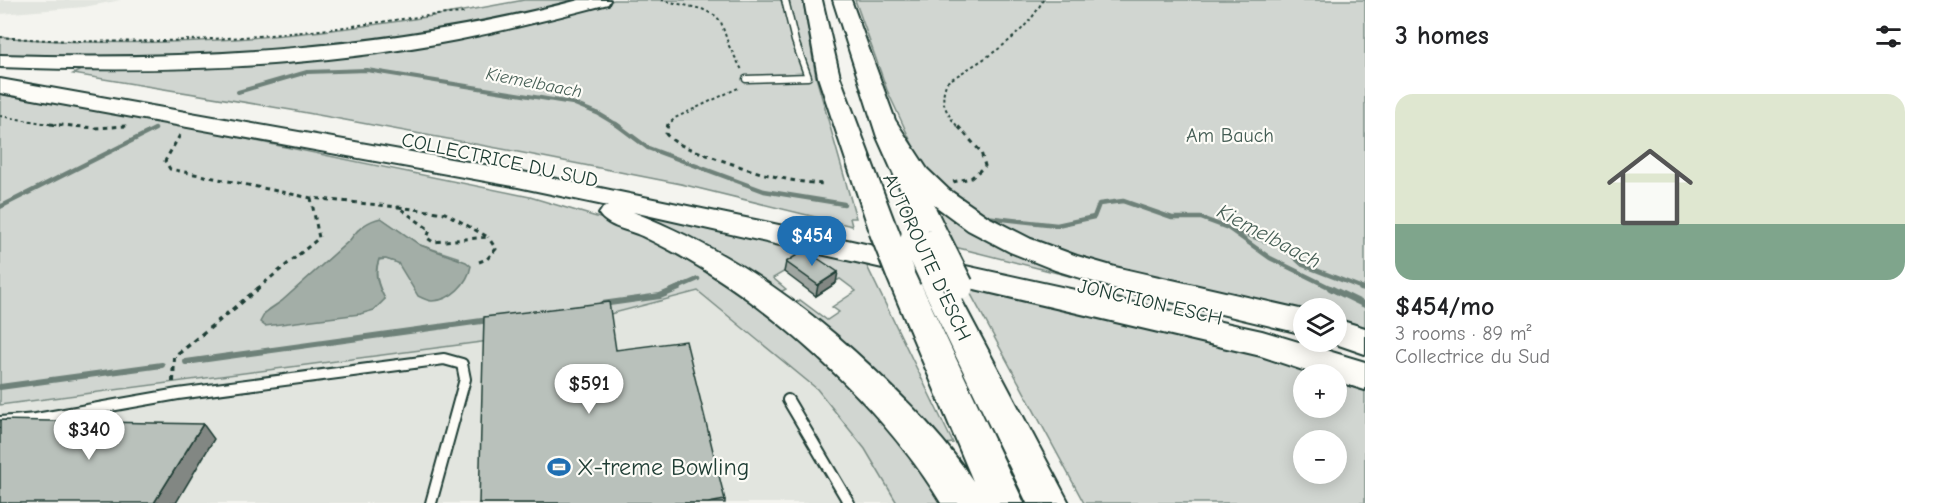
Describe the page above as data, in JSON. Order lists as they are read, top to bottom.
{
  "streets": {
    "highway": ["COLLECTRICE DU SUD", "AUTOROUTE D'ESCH", "JONCTION ESCH"]
  },
  "crossings": [
    ["COLLECTRICE DU SUD", "JONCTION ESCH"]
  ],
  "water": ["Kiemelbaach"],
  "parks": ["Am Bauch"],
  "places": {
    "sports": ["X-treme Bowling"]
  },
  "page": {
    "heading": "3 homes",
    "list": [
      {
        "name": "$454/mo",
        "note": "3 rooms · 89 m² · Collectrice du Sud"
      }
    ],
    "price": ["$454", "$591", "$340"],
    "map_buttons": ["+", "−"]
  }
}
